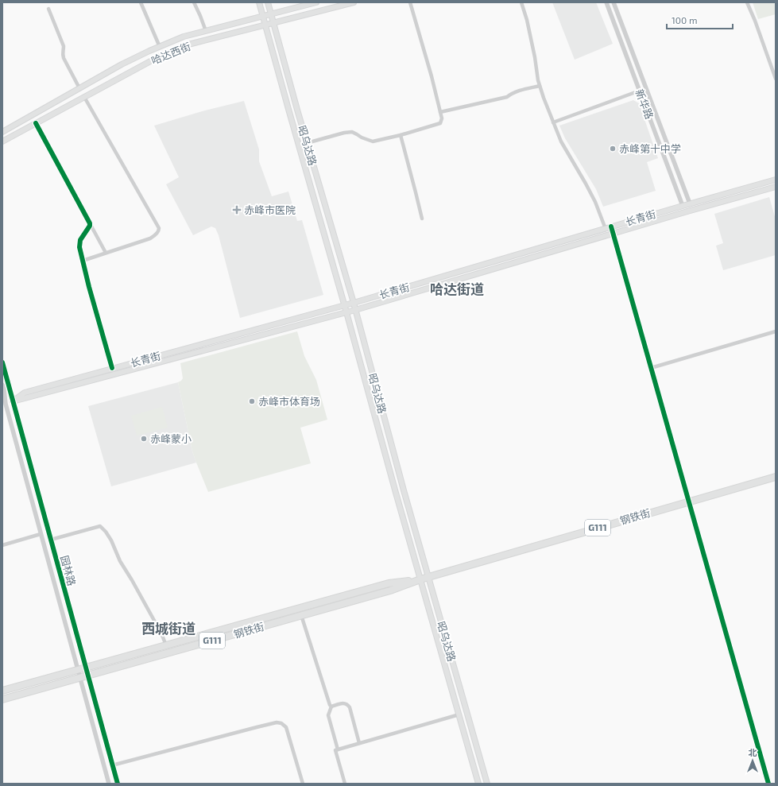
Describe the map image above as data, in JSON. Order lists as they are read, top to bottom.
{
  "streets": {
    "highway": ["钢铁街", "G111"],
    "main road": ["哈达西街", "昭乌达路", "长青街"],
    "street": ["新华路", "园林路"]
  },
  "crossings": [
    ["哈达西街", "昭乌达路"],
    ["新华路", "长青街"],
    ["昭乌达路", "长青街"],
    ["昭乌达路", "钢铁街"],
    ["长青街", "园林路"],
    ["钢铁街", "园林路"]
  ],
  "districts": ["哈达街道", "西城街道"],
  "places": {
    "other": ["赤峰第十中学", "赤峰市体育场", "赤峰蒙小"],
    "health": ["赤峰市医院"]
  },
  "scale_bar": "100 m",
  "north": "top"
}
